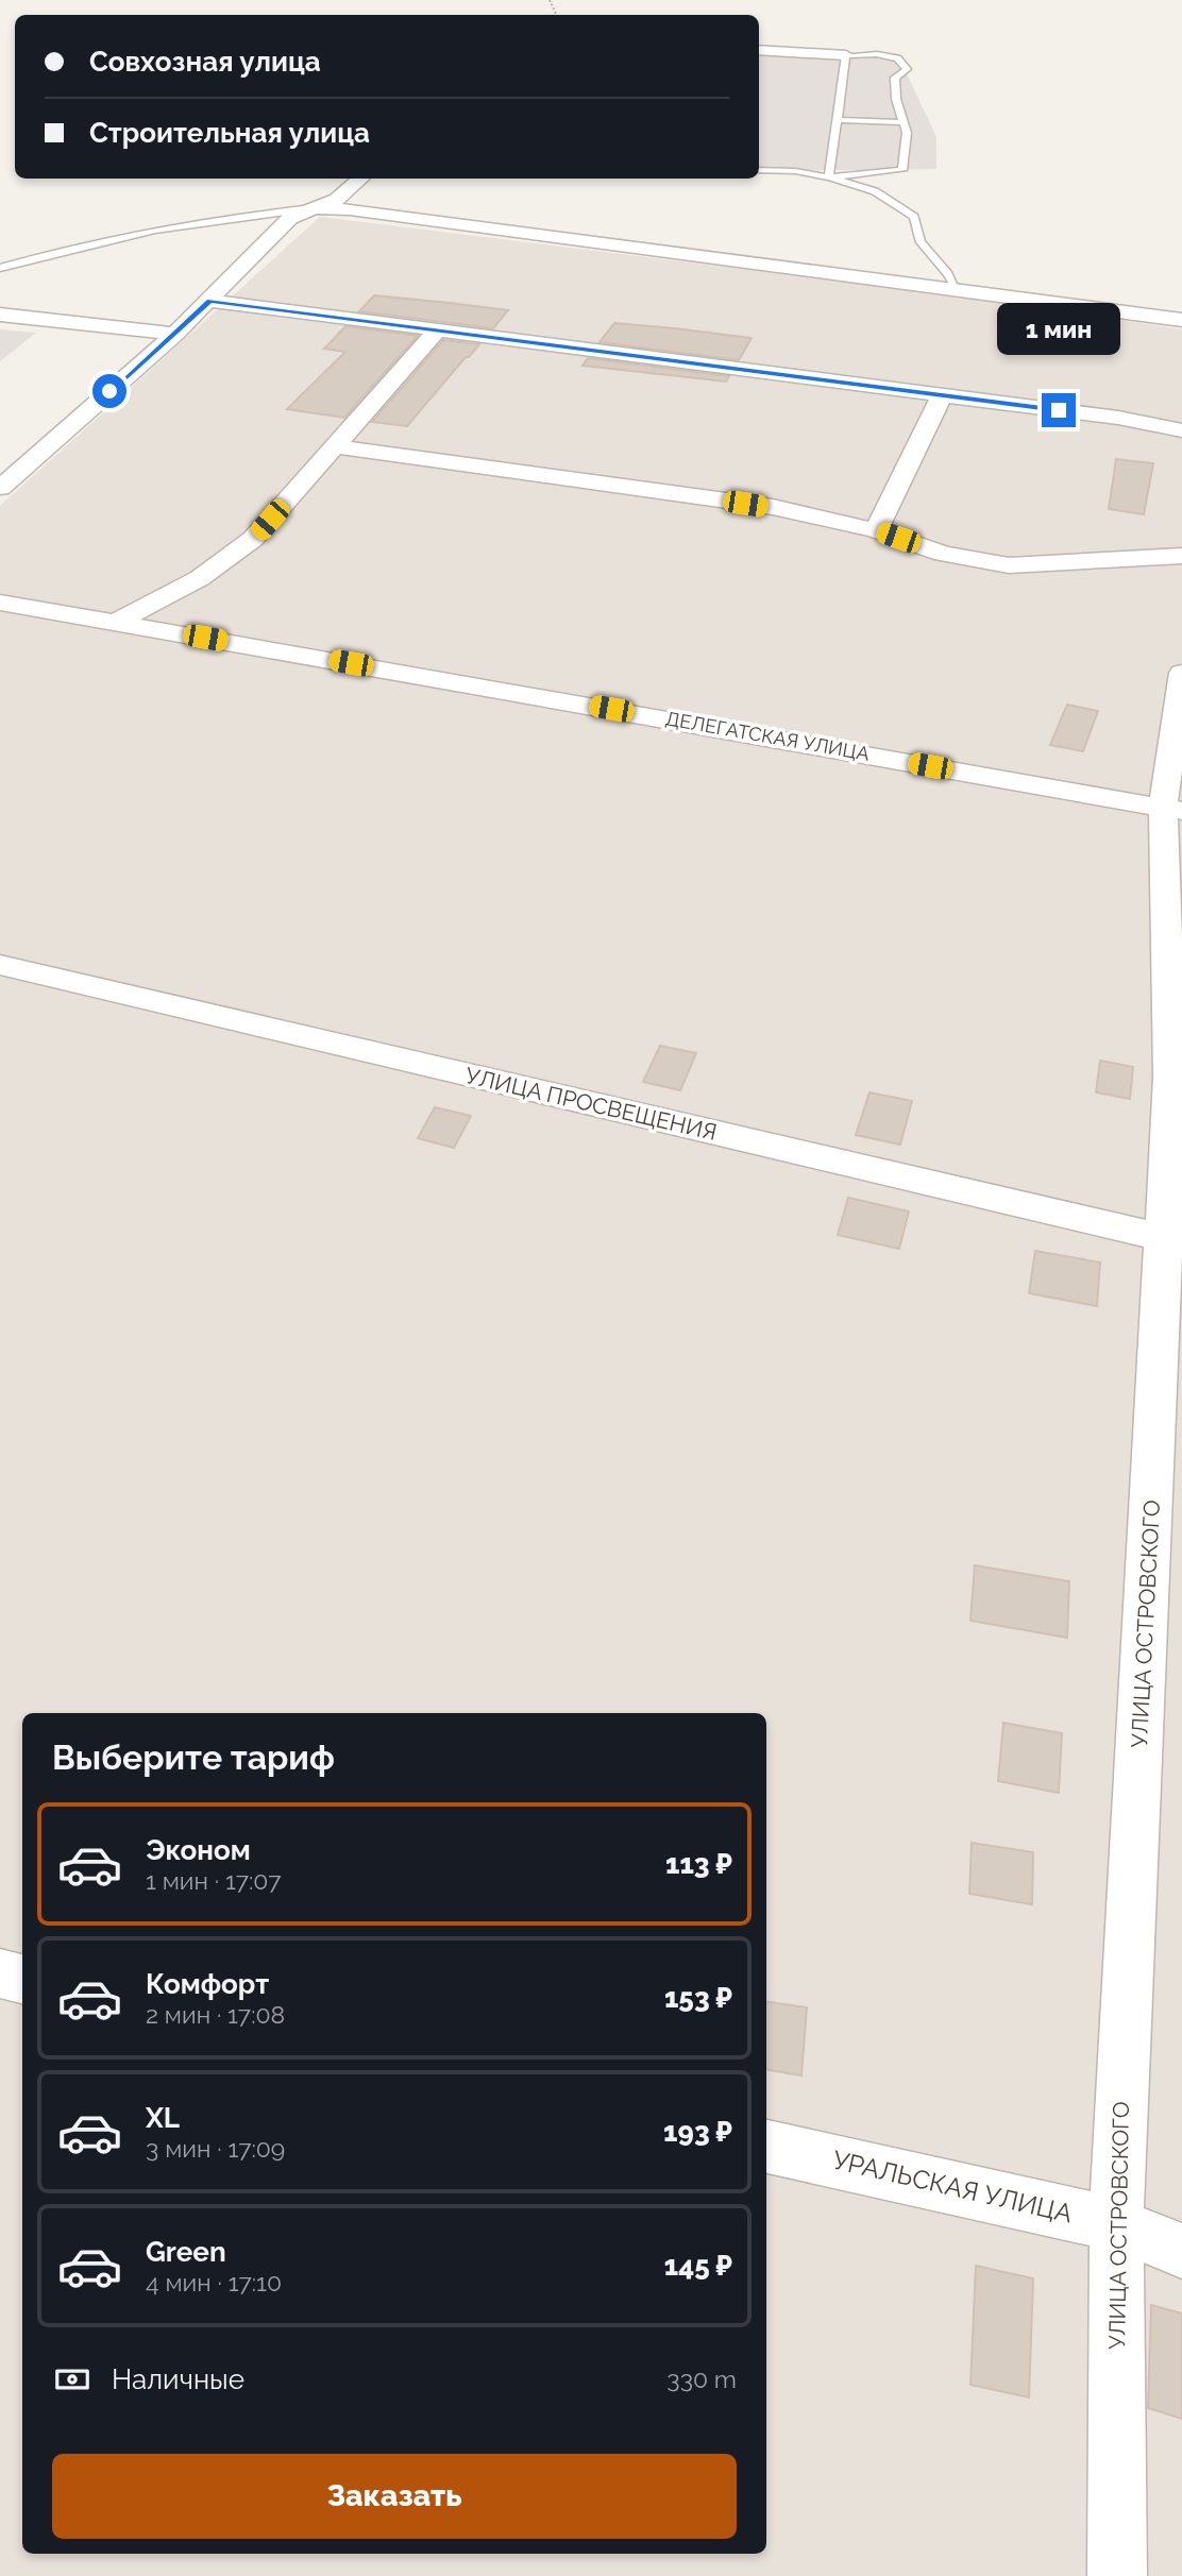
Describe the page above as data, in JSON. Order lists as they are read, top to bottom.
{
  "streets": {
    "street": [
      "ДЕЛЕГАТСКАЯ УЛИЦА",
      "УЛИЦА ПРОСВЕЩЕНИЯ",
      "УЛИЦА ОСТРОВСКОГО",
      "УРАЛЬСКАЯ УЛИЦА"
    ]
  },
  "crossings": [
    ["ДЕЛЕГАТСКАЯ УЛИЦА", "УЛИЦА ОСТРОВСКОГО"],
    ["УЛИЦА ПРОСВЕЩЕНИЯ", "УЛИЦА ОСТРОВСКОГО"],
    ["УЛИЦА ОСТРОВСКОГО", "УРАЛЬСКАЯ УЛИЦА"]
  ],
  "page": {
    "banner": ["Совхозная улица", "Строительная улица"],
    "bubble": "1 мин",
    "heading": "Выберите тариф",
    "list": [
      {
        "name": "Эконом",
        "note": "1 мин · 17:07",
        "value": "113 ₽"
      },
      {
        "name": "Комфорт",
        "note": "2 мин · 17:08",
        "value": "153 ₽"
      },
      {
        "name": "XL",
        "note": "3 мин · 17:09",
        "value": "193 ₽"
      },
      {
        "name": "Green",
        "note": "4 мин · 17:10",
        "value": "145 ₽"
      }
    ],
    "pay": ["Наличные", "330 m"],
    "buttons": "Заказать"
  }
}
